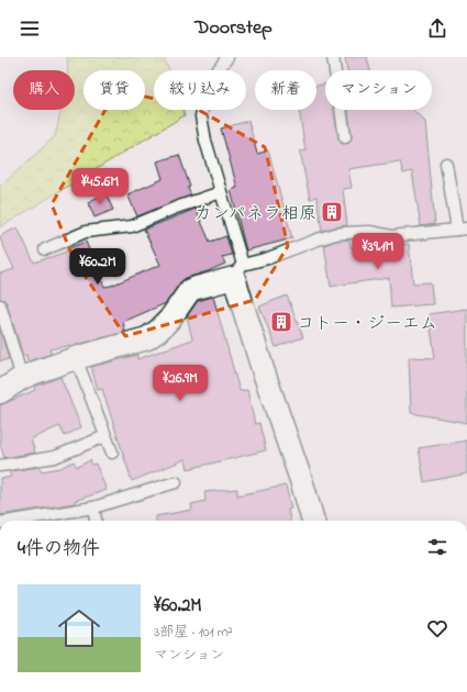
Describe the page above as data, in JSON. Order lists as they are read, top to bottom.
{
  "places": {
    "building": ["カンパネラ相原", "コトー・ジーエム"]
  },
  "page": {
    "header": "Doorstep",
    "chip": [
      "購入",
      "賃貸",
      "絞り込み",
      "新着",
      "マンション"
    ],
    "price": [
      "¥45.6M",
      "¥39.1M",
      "¥60.2M",
      "¥26.9M"
    ],
    "heading": "4件の物件",
    "list": [
      {
        "name": "¥60.2M",
        "note": "3部屋 · 101 m² · マンション"
      }
    ]
  }
}
